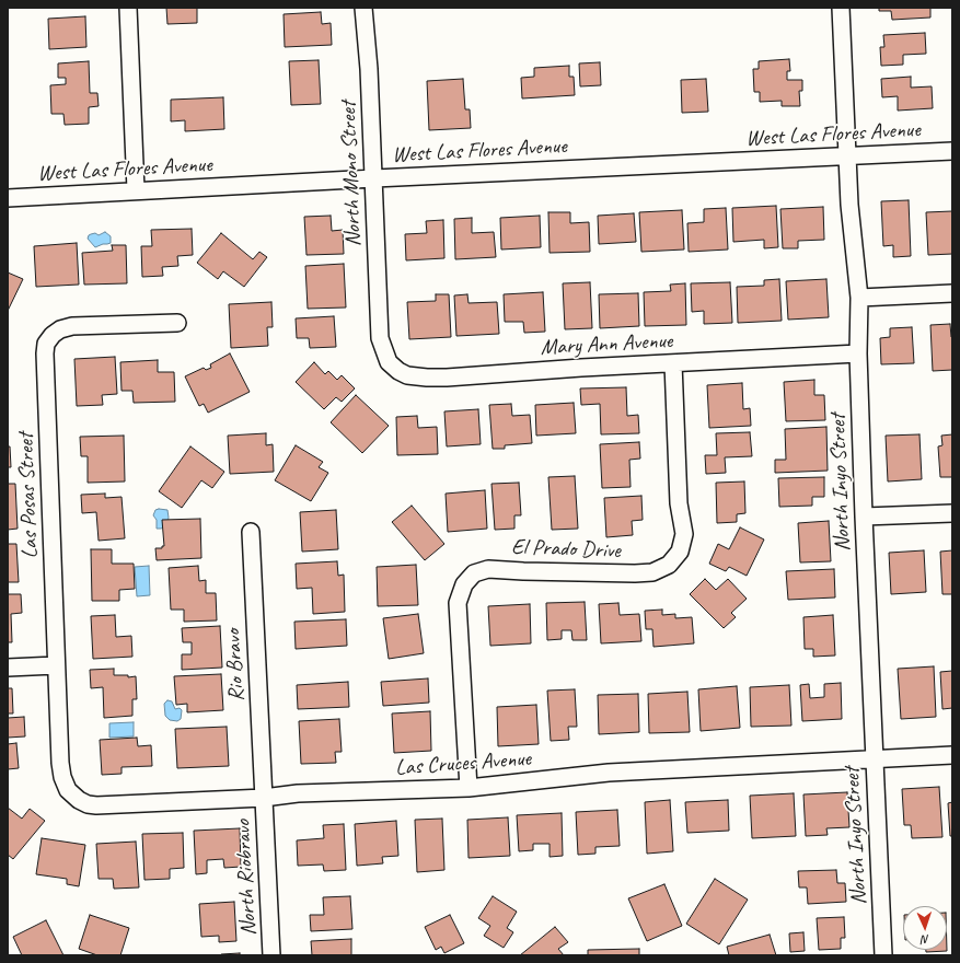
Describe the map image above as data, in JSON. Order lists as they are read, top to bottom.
{
  "streets": {
    "street": [
      "West Las Flores Avenue",
      "North Mono Street",
      "Mary Ann Avenue",
      "North Inyo Street",
      "Las Posas Street",
      "El Prado Drive",
      "Rio Bravo",
      "Las Cruces Avenue",
      "North Riobravo"
    ]
  },
  "crossings": [
    ["West Las Flores Avenue", "North Mono Street"],
    ["West Las Flores Avenue", "North Inyo Street"],
    ["North Mono Street", "Mary Ann Avenue"],
    ["Mary Ann Avenue", "North Inyo Street"],
    ["Mary Ann Avenue", "El Prado Drive"],
    ["North Inyo Street", "Las Cruces Avenue"],
    ["Las Posas Street", "Las Cruces Avenue"],
    ["El Prado Drive", "Las Cruces Avenue"],
    ["Rio Bravo", "Las Cruces Avenue"],
    ["Rio Bravo", "North Riobravo"],
    ["Las Cruces Avenue", "North Riobravo"]
  ],
  "north": "bottom"
}
